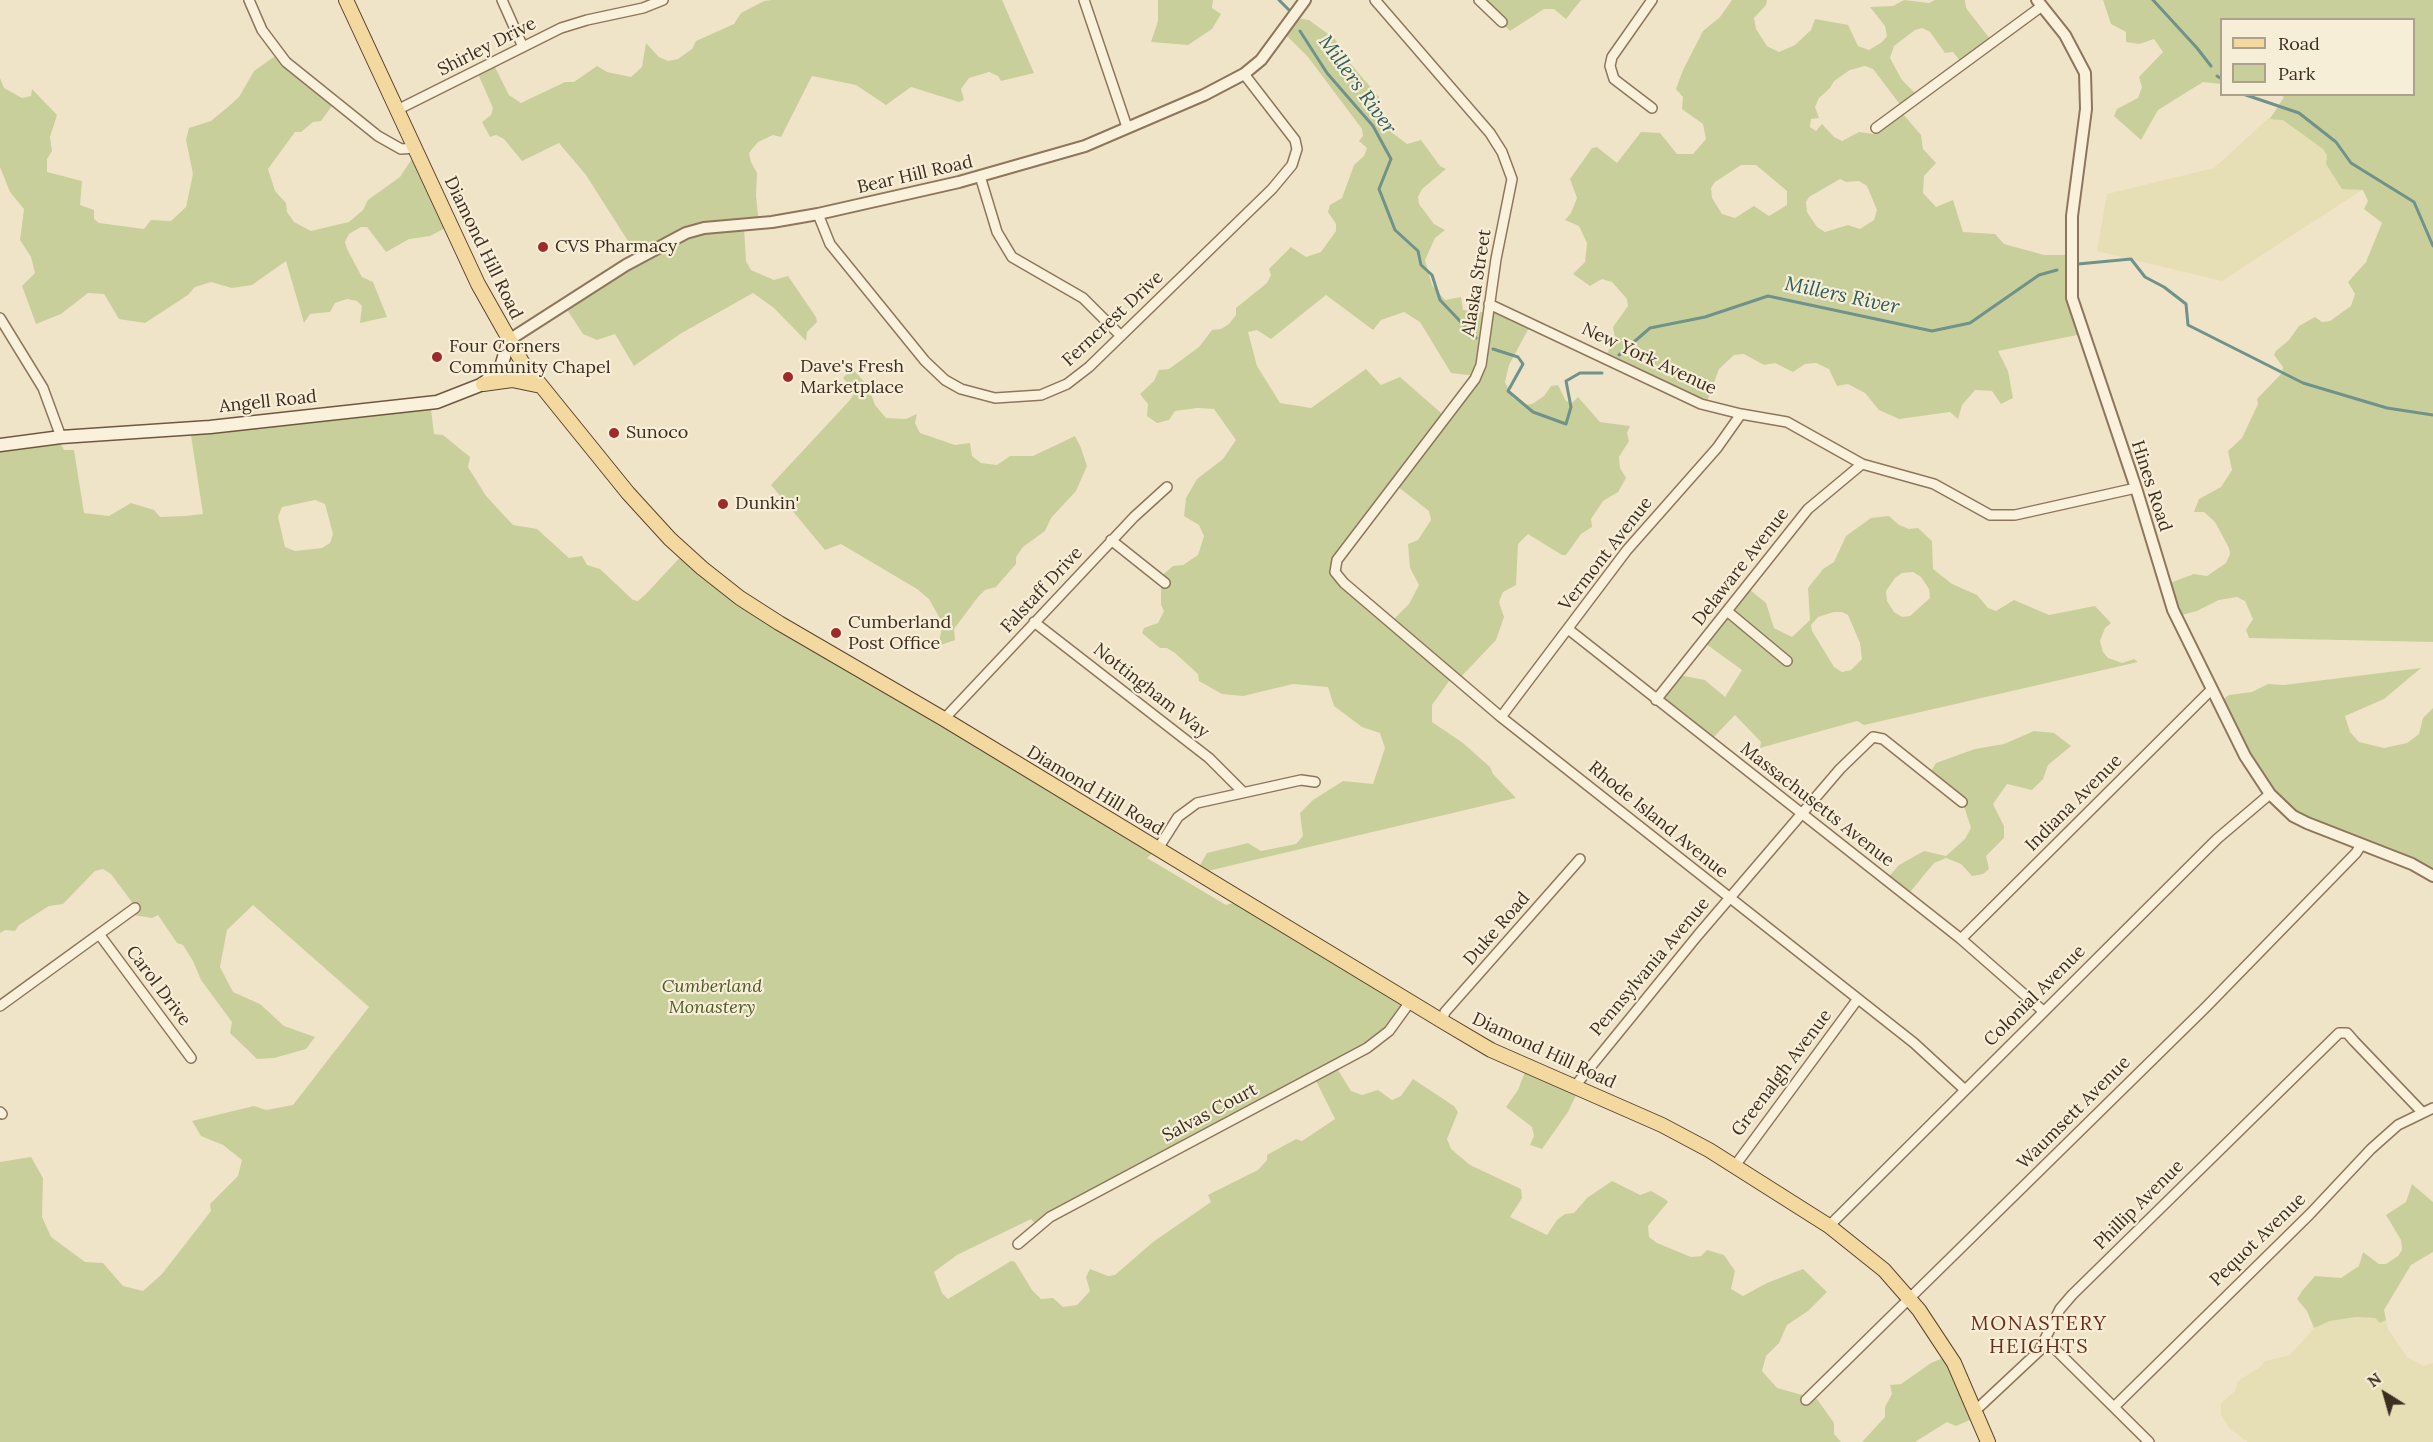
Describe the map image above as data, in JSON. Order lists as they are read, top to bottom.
{
  "streets": {
    "main road": ["Diamond Hill Road", "Angell Road"],
    "street": [
      "Shirley Drive",
      "Bear Hill Road",
      "Alaska Street",
      "Ferncrest Drive",
      "New York Avenue",
      "Hines Road",
      "Vermont Avenue",
      "Delaware Avenue",
      "Falstaff Drive",
      "Nottingham Way",
      "Indiana Avenue",
      "Massachusetts Avenue",
      "Rhode Island Avenue",
      "Duke Road",
      "Pennsylvania Avenue",
      "Carol Drive",
      "Colonial Avenue",
      "Greenalgh Avenue",
      "Salvas Court",
      "Waumsett Avenue",
      "Phillip Avenue",
      "Pequot Avenue"
    ]
  },
  "crossings": [
    ["Shirley Drive", "Diamond Hill Road"],
    ["Bear Hill Road", "Diamond Hill Road"],
    ["Bear Hill Road", "Ferncrest Drive"],
    ["Bear Hill Road", "Angell Road"],
    ["Diamond Hill Road", "Angell Road"],
    ["Diamond Hill Road", "Falstaff Drive"],
    ["Diamond Hill Road", "Duke Road"],
    ["Diamond Hill Road", "Pennsylvania Avenue"],
    ["Diamond Hill Road", "Colonial Avenue"],
    ["Diamond Hill Road", "Greenalgh Avenue"],
    ["Diamond Hill Road", "Salvas Court"],
    ["Diamond Hill Road", "Waumsett Avenue"],
    ["Diamond Hill Road", "Phillip Avenue"],
    ["Alaska Street", "New York Avenue"],
    ["Alaska Street", "Rhode Island Avenue"],
    ["New York Avenue", "Hines Road"],
    ["New York Avenue", "Vermont Avenue"],
    ["New York Avenue", "Delaware Avenue"],
    ["Hines Road", "Indiana Avenue"],
    ["Hines Road", "Colonial Avenue"],
    ["Hines Road", "Waumsett Avenue"],
    ["Vermont Avenue", "Massachusetts Avenue"],
    ["Vermont Avenue", "Rhode Island Avenue"],
    ["Delaware Avenue", "Massachusetts Avenue"],
    ["Falstaff Drive", "Nottingham Way"],
    ["Indiana Avenue", "Massachusetts Avenue"],
    ["Massachusetts Avenue", "Pennsylvania Avenue"],
    ["Massachusetts Avenue", "Colonial Avenue"],
    ["Rhode Island Avenue", "Pennsylvania Avenue"],
    ["Rhode Island Avenue", "Colonial Avenue"],
    ["Rhode Island Avenue", "Greenalgh Avenue"],
    ["Phillip Avenue", "Pequot Avenue"]
  ],
  "districts": ["MONASTERY HEIGHTS"],
  "water": ["Millers River"],
  "parks": ["Cumberland Monastery"],
  "places": [
    "CVS Pharmacy",
    "Four Corners Community Chapel",
    "Dave's Fresh Marketplace",
    "Sunoco",
    "Dunkin'",
    "Cumberland Post Office"
  ],
  "legend": ["Road", "Park"],
  "north": "top left"
}
